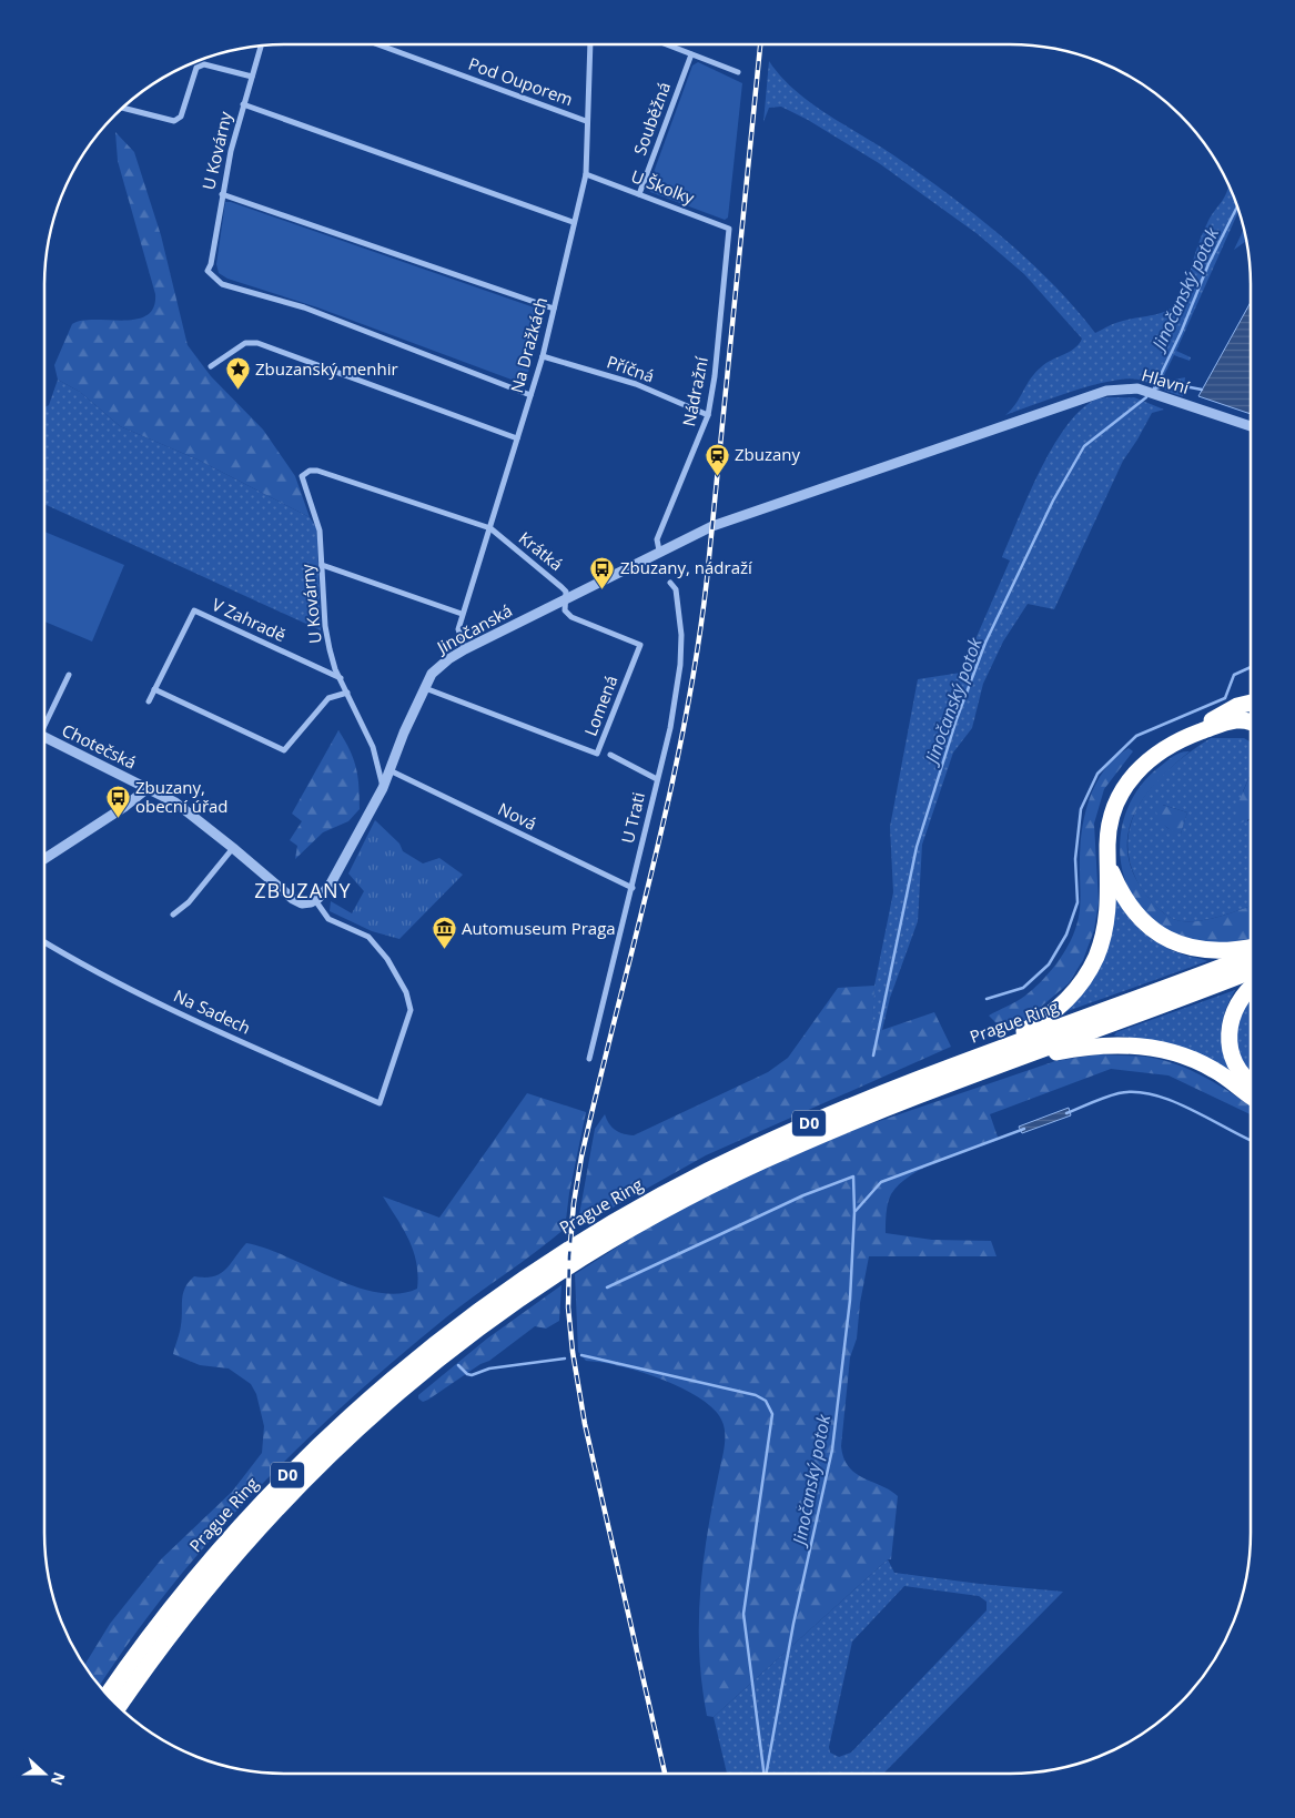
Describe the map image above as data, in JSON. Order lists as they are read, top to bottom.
{
  "streets": {
    "highway": ["Prague Ring", "D0"],
    "street": [
      "Pod Ouporem",
      "Souběžná",
      "U Kovárny",
      "U Školky",
      "Na Dražkách",
      "Příčná",
      "Hlavní",
      "Nádražní",
      "Krátká",
      "V Zahradě",
      "Jinočanská",
      "Lomená",
      "Chotečská",
      "Nová",
      "U Trati",
      "Na Sadech"
    ]
  },
  "crossings": [
    ["Pod Ouporem", "Na Dražkách"],
    ["Souběžná", "U Školky"],
    ["U Kovárny", "Na Dražkách"],
    ["U Kovárny", "Krátká"],
    ["U Kovárny", "V Zahradě"],
    ["U Kovárny", "Jinočanská"],
    ["U Školky", "Na Dražkách"],
    ["U Školky", "Nádražní"],
    ["Na Dražkách", "Příčná"],
    ["Na Dražkách", "Krátká"],
    ["Na Dražkách", "Jinočanská"],
    ["Příčná", "Nádražní"],
    ["Hlavní", "Jinočanská"],
    ["Nádražní", "Jinočanská"],
    ["Krátká", "Jinočanská"],
    ["Krátká", "Lomená"],
    ["Jinočanská", "Lomená"],
    ["Jinočanská", "Chotečská"],
    ["Jinočanská", "Nová"],
    ["Jinočanská", "Na Sadech"],
    ["Chotečská", "Na Sadech"],
    ["Nová", "U Trati"]
  ],
  "districts": ["ZBUZANY"],
  "water": ["Jinočanský potok"],
  "places": {
    "place": ["Zbuzanský menhir"],
    "station": ["Zbuzany"],
    "bus stop": ["Zbuzany, nádraží", "Zbuzany, obecní úřad"],
    "museum": ["Automuseum Praga"]
  },
  "north": "right"
}
